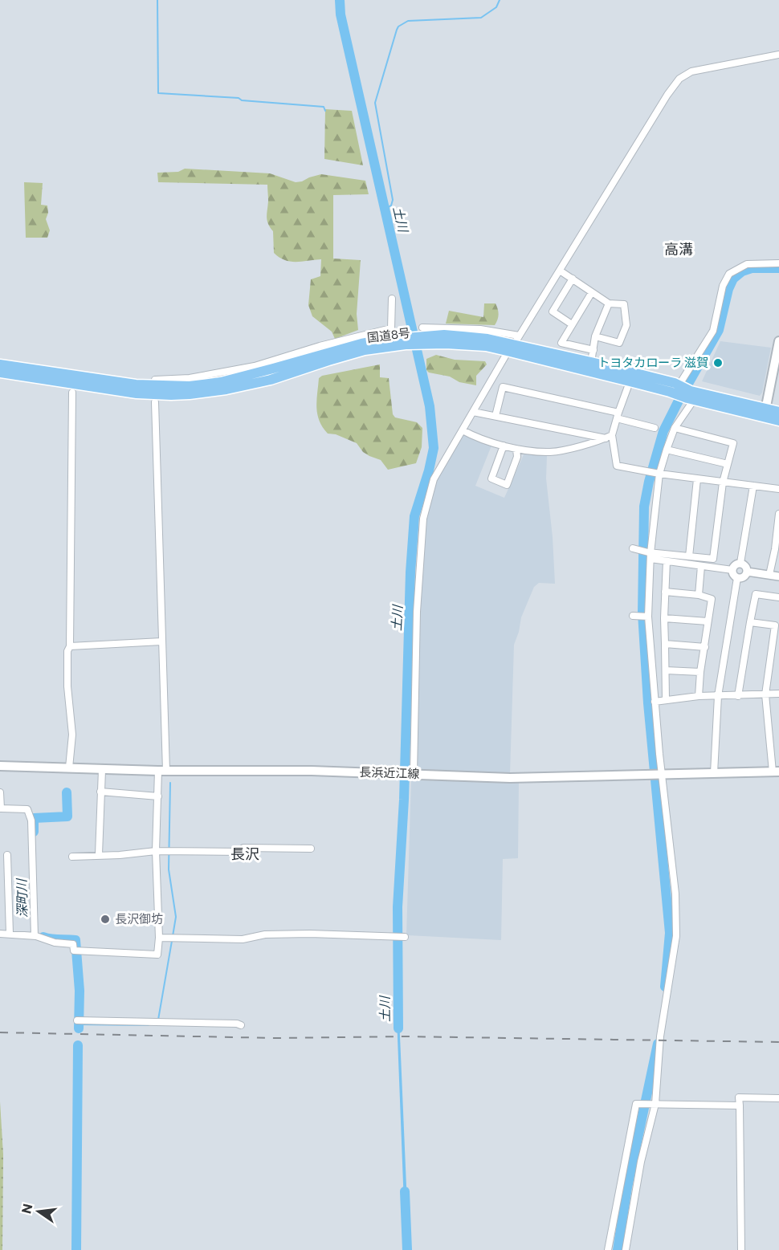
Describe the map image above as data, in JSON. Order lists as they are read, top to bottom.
{
  "streets": {
    "highway": ["国道8号"],
    "main road": ["長浜近江線"]
  },
  "districts": ["高溝", "長沢"],
  "water": ["土川", "深町川"],
  "places": ["トヨタカローラ 滋賀", "長沢御坊"],
  "north": "left"
}
